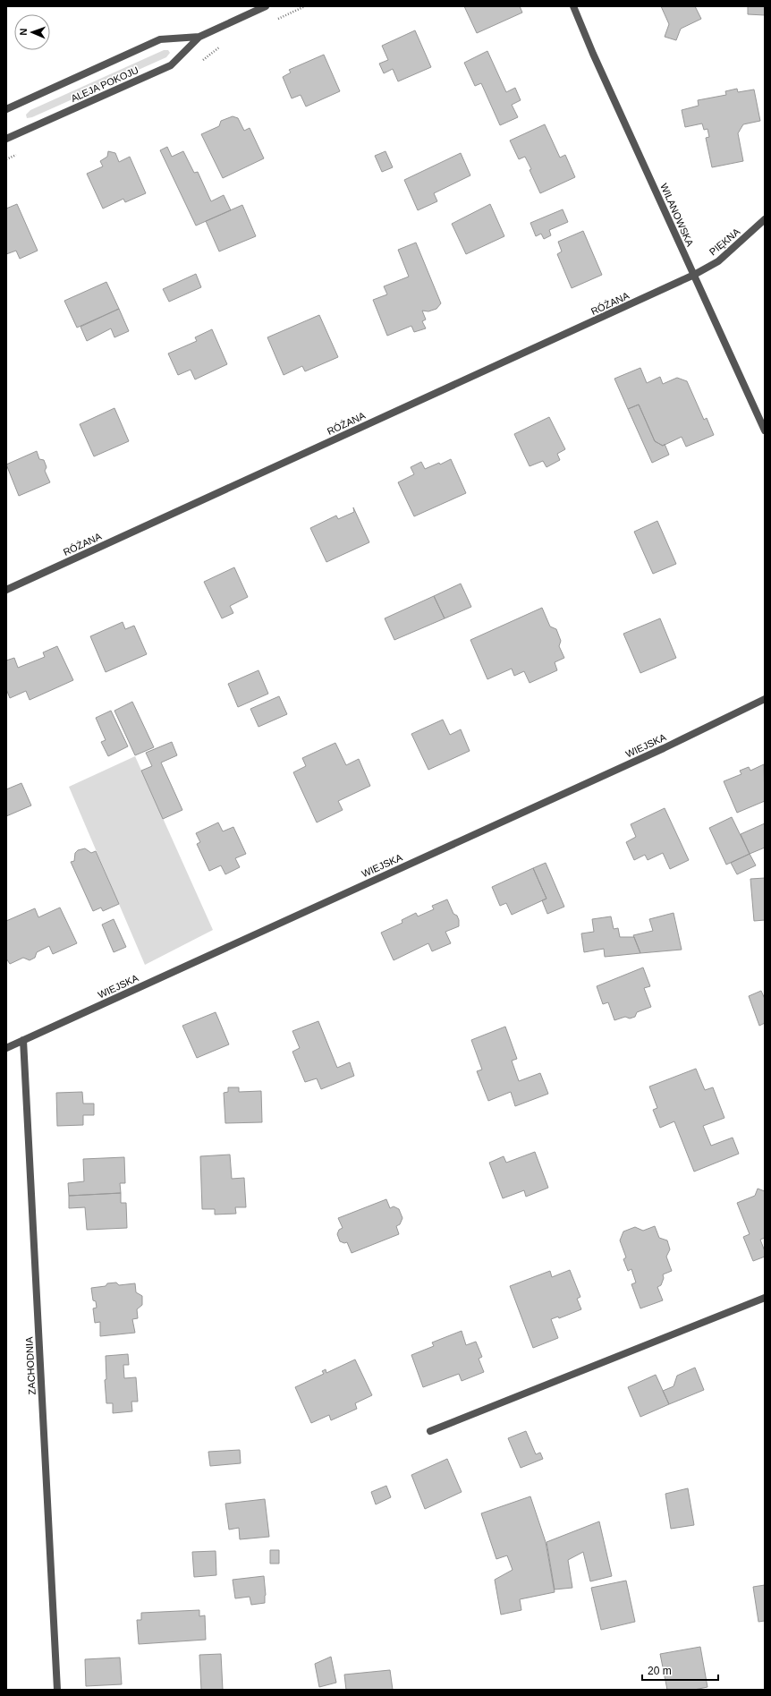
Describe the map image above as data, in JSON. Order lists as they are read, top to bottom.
{
  "streets": {
    "street": [
      "ALEJA POKOJU",
      "WILANOWSKA",
      "PIĘKNA",
      "RÓŻANA",
      "WIEJSKA",
      "ZACHODNIA"
    ]
  },
  "crossings": [
    ["WILANOWSKA", "PIĘKNA"],
    ["WILANOWSKA", "RÓŻANA"],
    ["PIĘKNA", "RÓŻANA"],
    ["WIEJSKA", "ZACHODNIA"]
  ],
  "scale_bar": "20 m",
  "north": "left"
}
